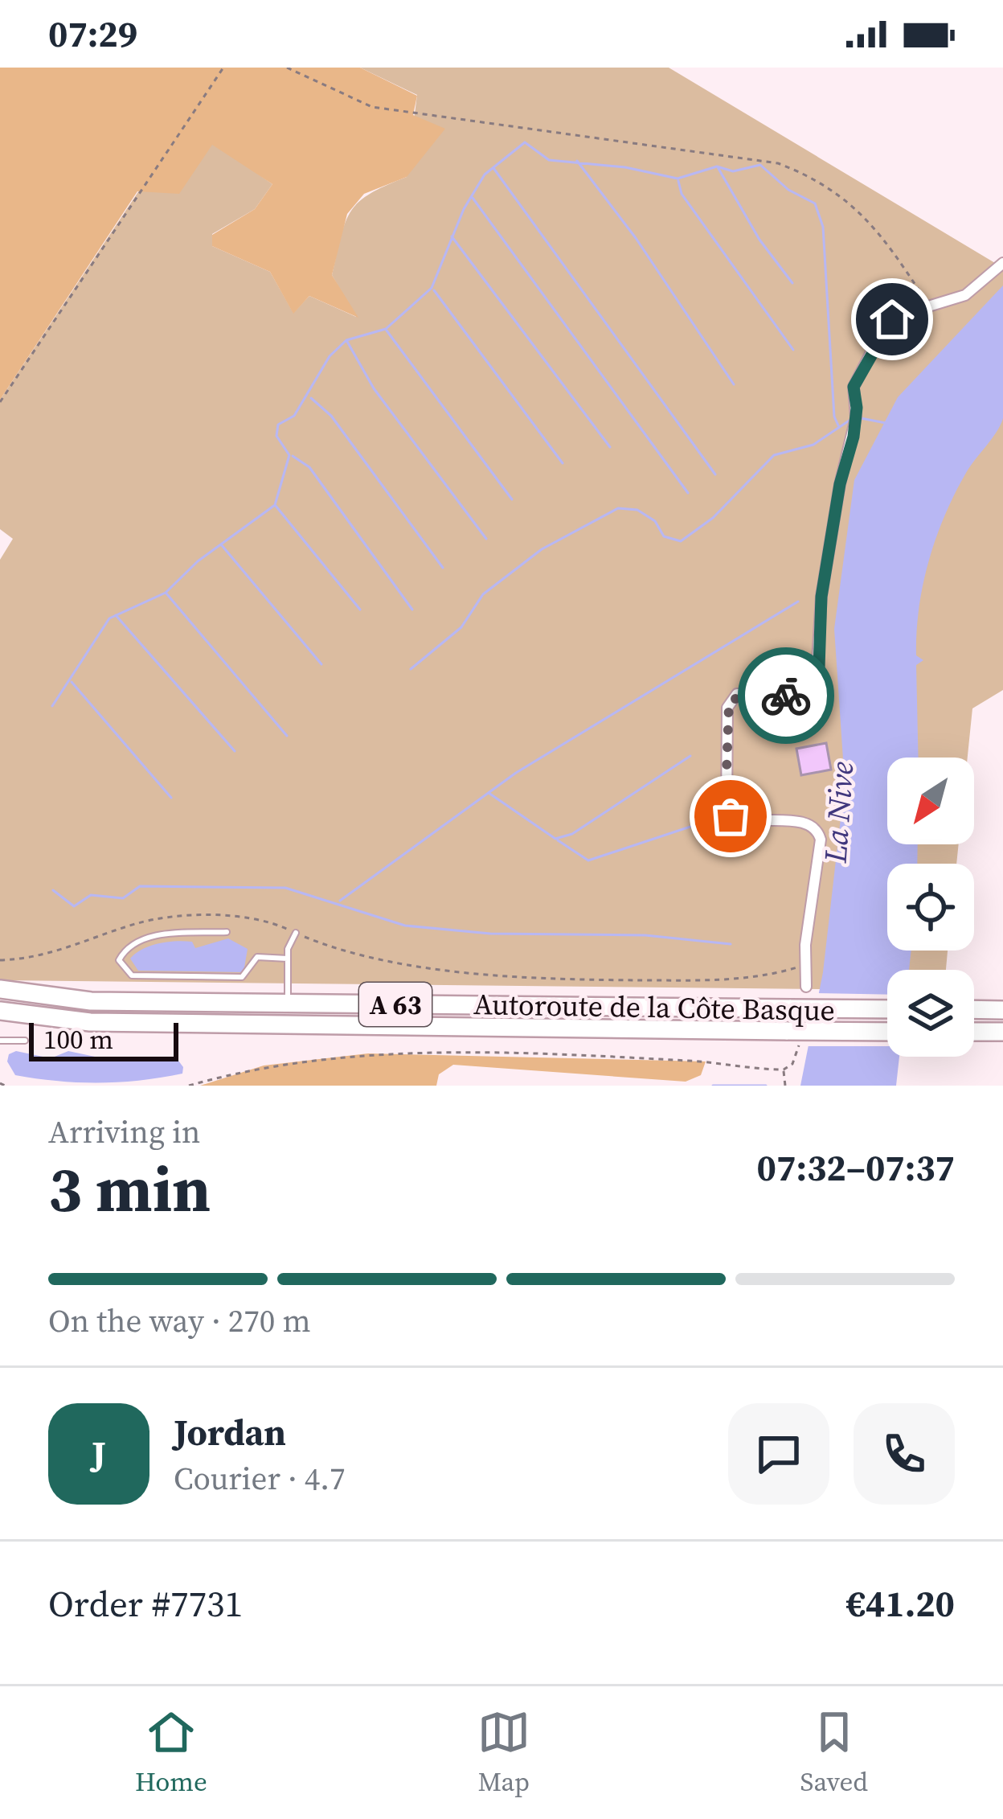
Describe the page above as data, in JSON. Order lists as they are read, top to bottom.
{
  "streets": {
    "highway": ["A 63", "Autoroute de la Côte Basque"]
  },
  "water": ["La Nive"],
  "scale_bar": "100 m",
  "north": "bottom left",
  "page": {
    "status": "07:29",
    "scale": "100 m",
    "heading": ["3 min", "Arriving in", "07:32–07:37"],
    "panel": [
      "Jordan",
      "Courier · 4.7",
      "Order #7731",
      "€41.20"
    ],
    "bar": "On the way · 270 m",
    "round": "J",
    "tabs": ["Home", "Map", "Saved"]
  }
}
